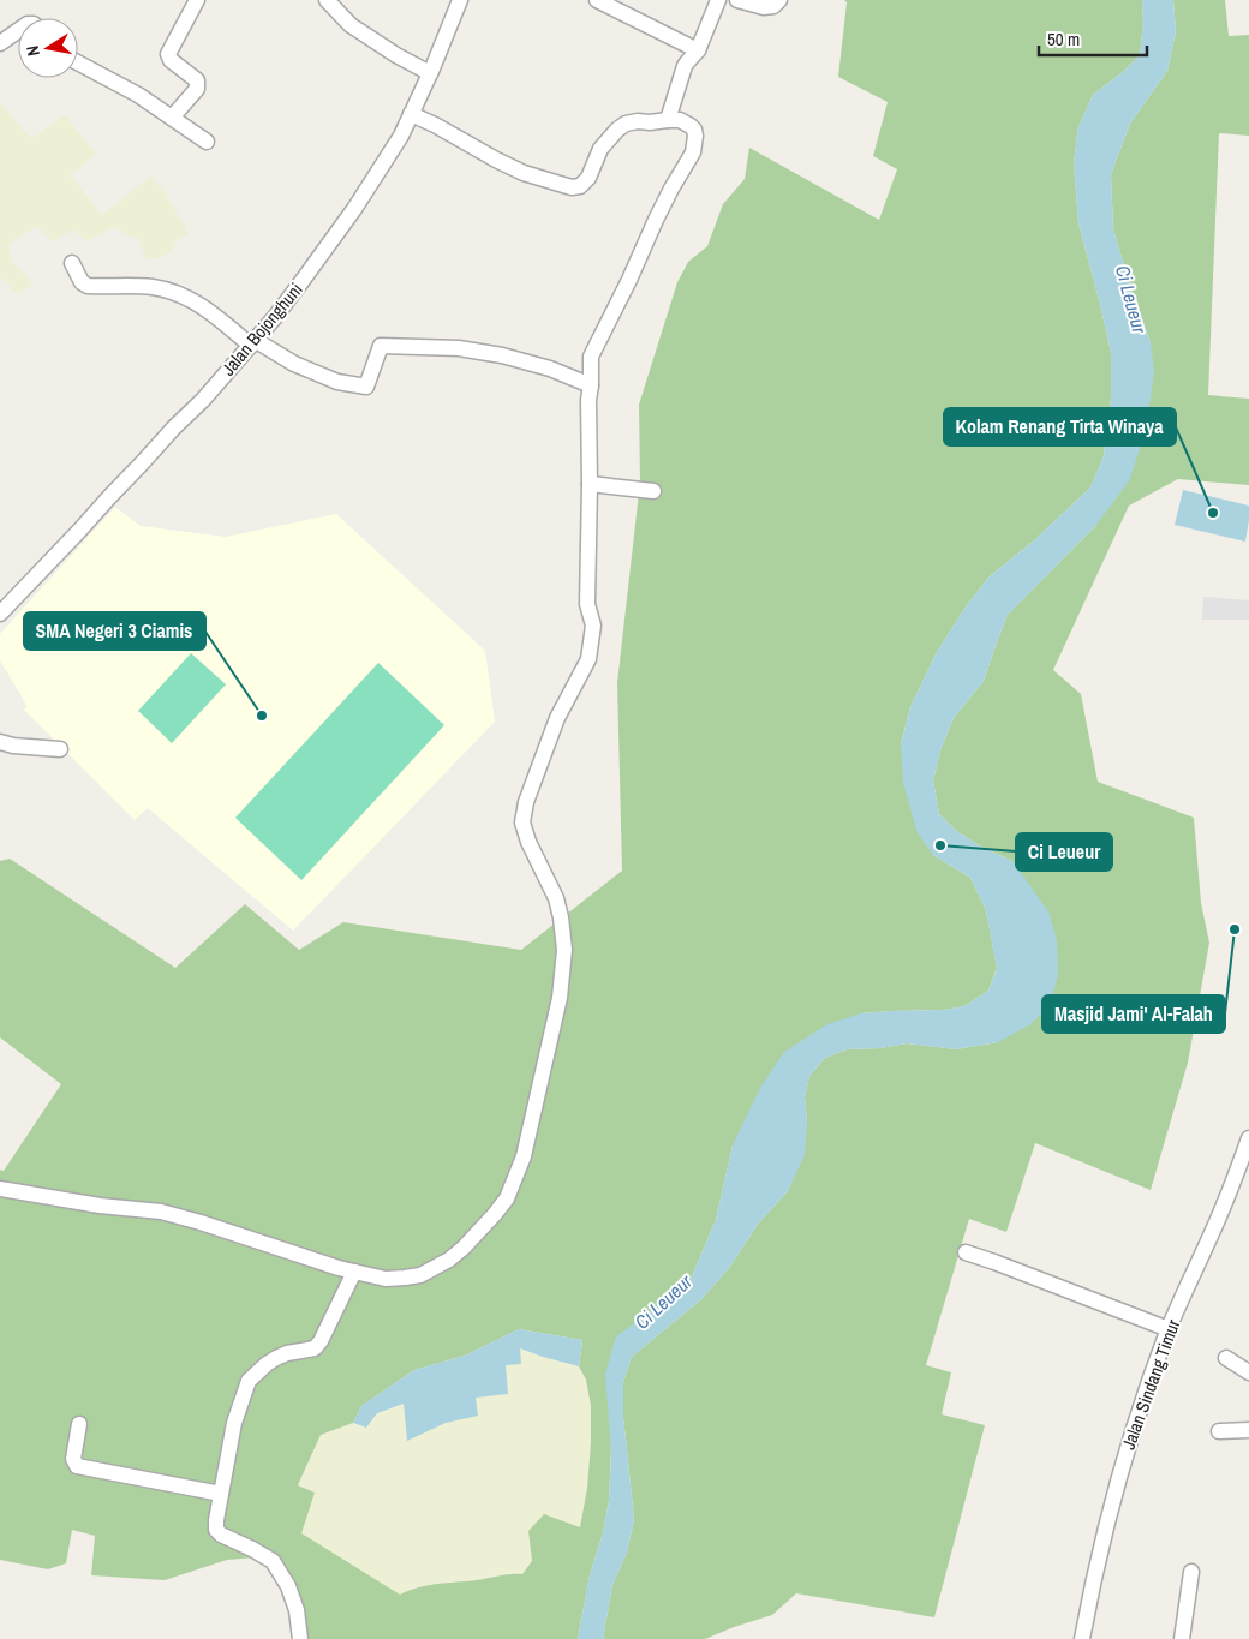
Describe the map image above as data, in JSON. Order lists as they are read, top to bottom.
{
  "streets": {
    "street": ["Jalan Bojonghuni", "Jalan Sindang Timur"]
  },
  "water": ["Ci Leueur"],
  "places": [
    "Kolam Renang Tirta Winaya",
    "SMA Negeri 3 Ciamis",
    "Ci Leueur",
    "Masjid Jami' Al-Falah"
  ],
  "scale_bar": "50 m",
  "north": "left"
}
